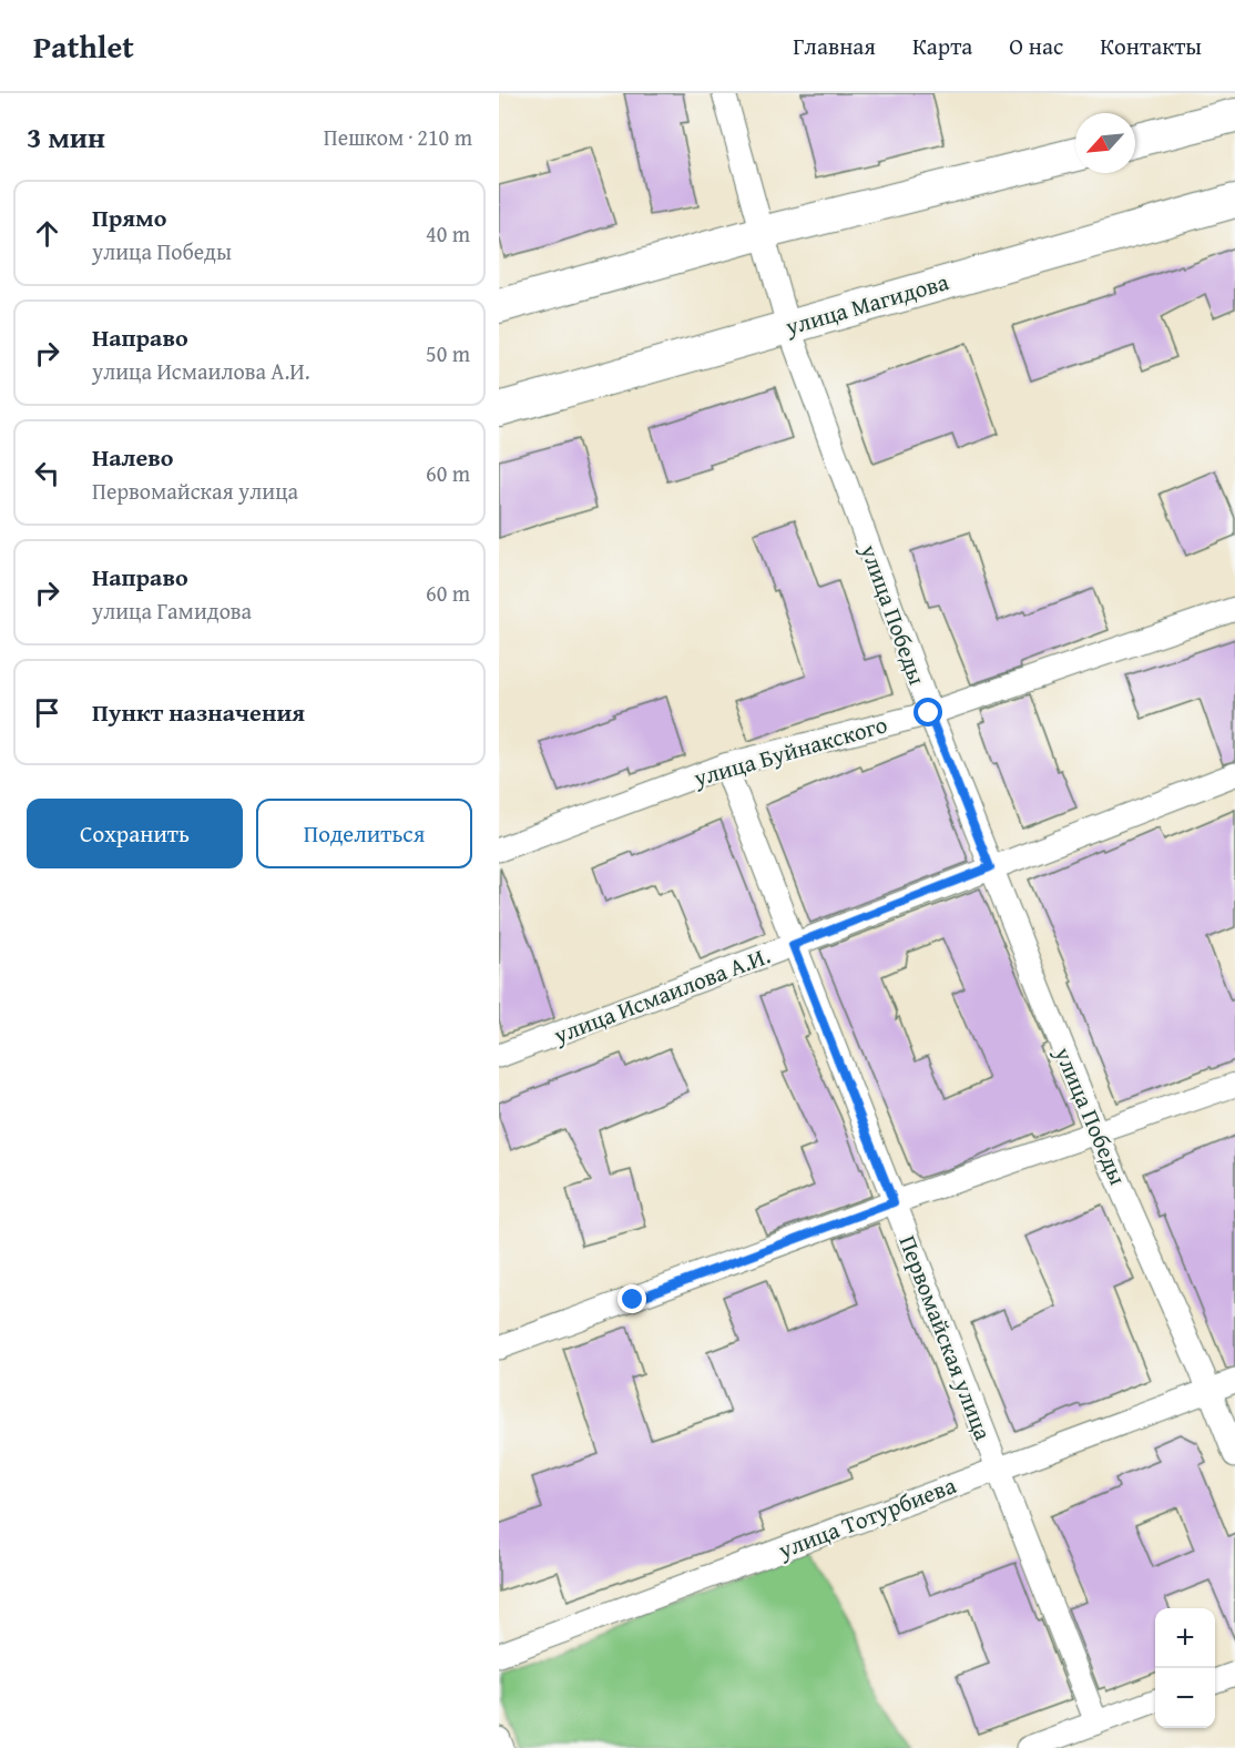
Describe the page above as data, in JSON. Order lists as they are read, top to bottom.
{
  "streets": {
    "main road": ["улица Магидова"],
    "street": [
      "улица Победы",
      "улица Буйнакского",
      "улица Исмаилова А.И.",
      "Первомайская улица",
      "улица Тотурбиева"
    ]
  },
  "crossings": [
    ["улица Магидова", "улица Победы"],
    ["улица Победы", "улица Буйнакского"],
    ["улица Победы", "улица Исмаилова А.И."],
    ["улица Победы", "улица Тотурбиева"],
    ["улица Буйнакского", "Первомайская улица"],
    ["улица Исмаилова А.И.", "Первомайская улица"],
    ["Первомайская улица", "улица Тотурбиева"]
  ],
  "north": "bottom left",
  "page": {
    "header": "Pathlet",
    "nav": [
      "Главная",
      "Карта",
      "О нас",
      "Контакты"
    ],
    "heading": ["3 мин", "Пешком · 210 m"],
    "list": [
      ["Прямо", "улица Победы", "40 m"],
      ["Направо", "улица Исмаилова А.И.", "50 m"],
      ["Налево", "Первомайская улица", "60 m"],
      ["Направо", "улица Гамидова", "60 m"],
      "Пункт назначения"
    ],
    "buttons": ["Сохранить", "Поделиться"],
    "map_buttons": ["+", "−"]
  }
}
